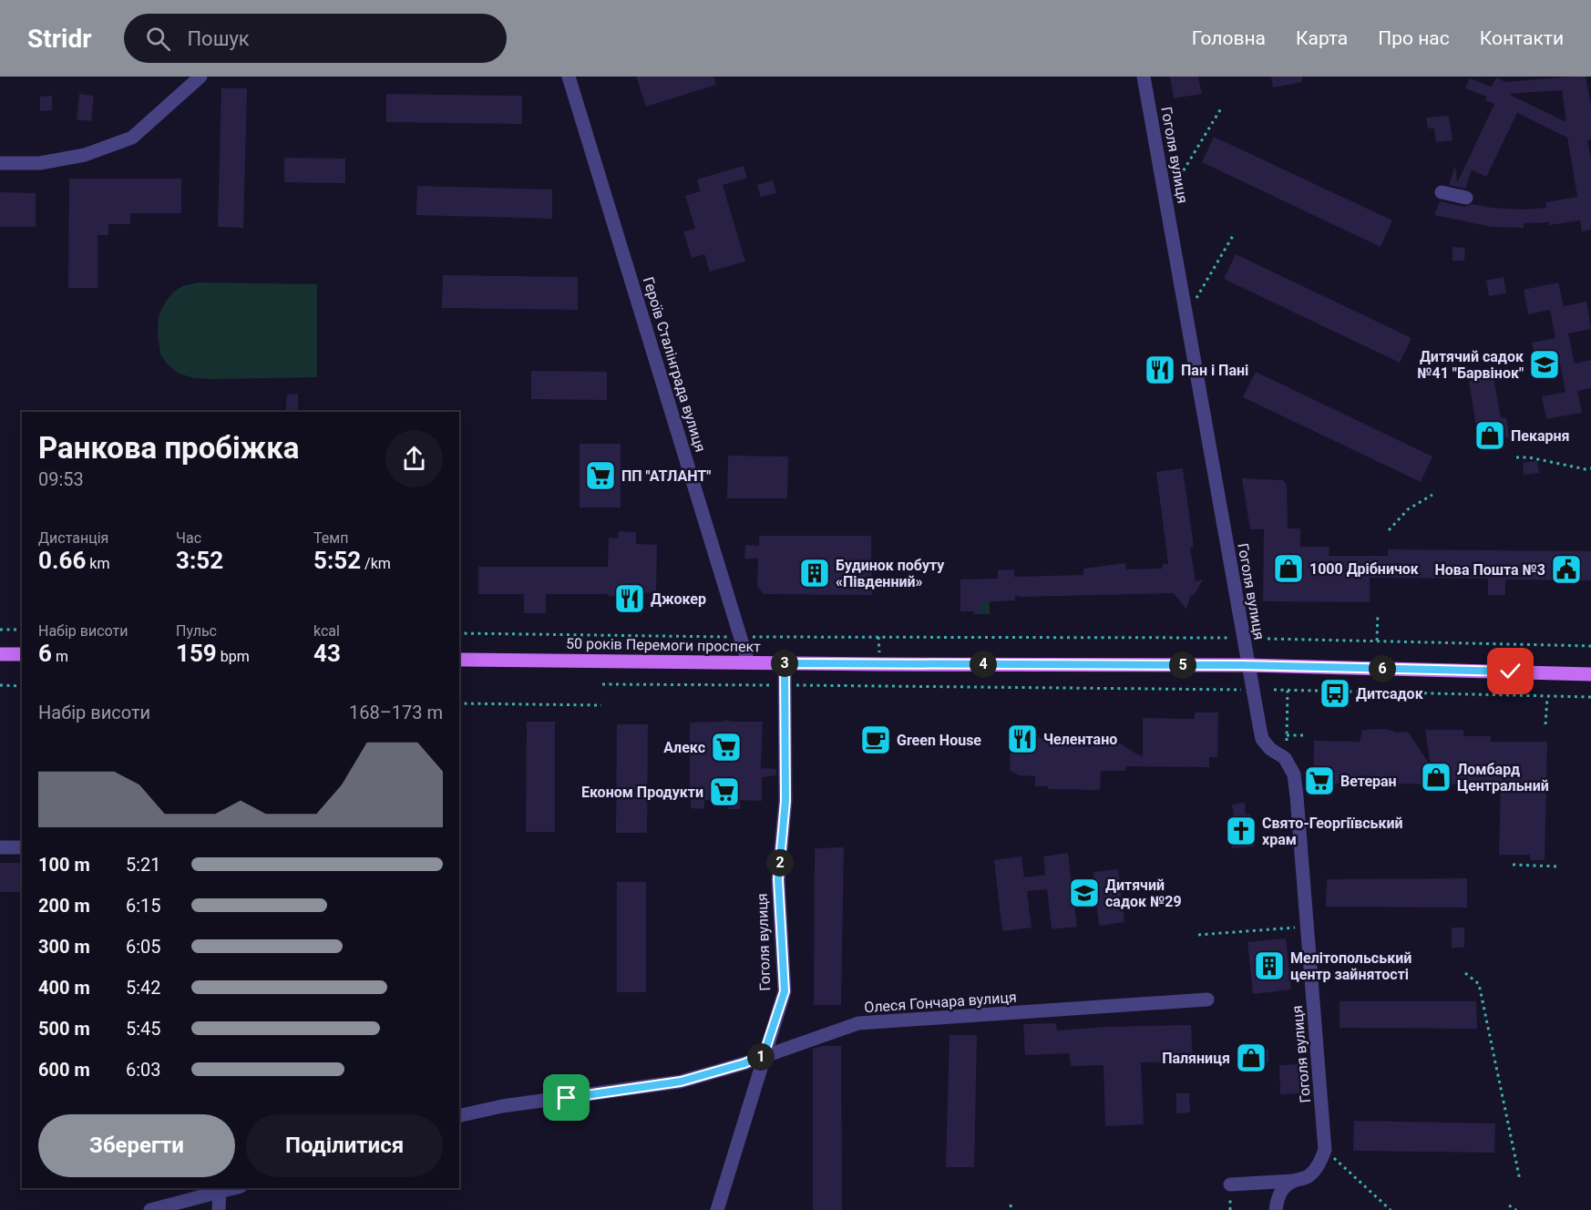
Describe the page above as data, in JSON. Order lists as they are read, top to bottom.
{
  "streets": {
    "main road": ["50 років Перемоги проспект"],
    "street": ["Гоголя вулиця", "Героїв Сталінграда вулиця", "Олеся Гончара вулиця"]
  },
  "crossings": [
    ["Гоголя вулиця", "50 років Перемоги проспект"],
    ["Гоголя вулиця", "Олеся Гончара вулиця"],
    ["Героїв Сталінграда вулиця", "50 років Перемоги проспект"]
  ],
  "places": {
    "school or university": ["Дитячий садок №41 \"Барвінок\"", "Дитячий садок №29"],
    "restaurant": ["Пан і Пані", "Джокер", "Челентано"],
    "shop": [
      "Пекарня",
      "1000 Дрібничок",
      "Ломбард Центральний",
      "Паляниця"
    ],
    "supermarket": [
      "ПП \"АТЛАНТ\"",
      "Алекс",
      "Ветеран",
      "Економ Продукти"
    ],
    "public building": ["Нова Пошта №3"],
    "building": ["Будинок побуту «Південний»", "Мелітопольський центр зайнятості"],
    "bus stop": ["Дитсадок"],
    "cafe": ["Green House"],
    "church": ["Свято-Георгіївський храм"]
  },
  "page": {
    "header": "Stridr",
    "search": "Пошук",
    "nav": [
      "Головна",
      "Карта",
      "Про нас",
      "Контакти"
    ],
    "heading": ["Ранкова пробіжка", "09:53"],
    "stats": [
      ["Дистанція", "0.66 km"],
      ["Час", "3:52"],
      ["Темп", "5:52 /km"],
      ["Набір висоти", "6 m"],
      ["Пульс", "159 bpm"],
      ["kcal", "43"]
    ],
    "pins": [
      "3",
      "4",
      "5",
      "6",
      "2",
      "1"
    ],
    "chart": ["Набір висоти", "168–173 m"],
    "list": [
      {
        "name": "100 m",
        "note": "5:21"
      },
      {
        "name": "200 m",
        "note": "6:15"
      },
      {
        "name": "300 m",
        "note": "6:05"
      },
      {
        "name": "400 m",
        "note": "5:42"
      },
      {
        "name": "500 m",
        "note": "5:45"
      },
      {
        "name": "600 m",
        "note": "6:03"
      }
    ],
    "buttons": ["Зберегти", "Поділитися"]
  }
}
